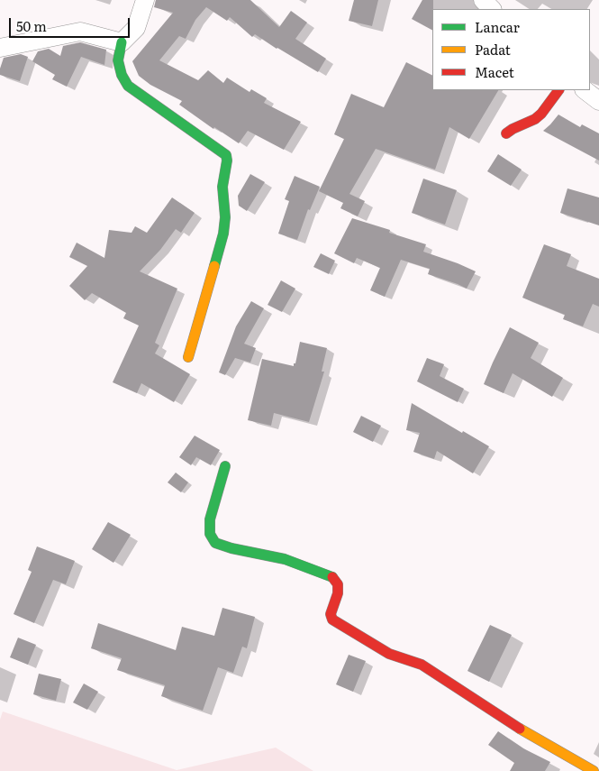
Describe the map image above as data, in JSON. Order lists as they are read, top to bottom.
{
  "legend": ["Lancar", "Padat", "Macet"],
  "scale_bar": "50 m"
}
